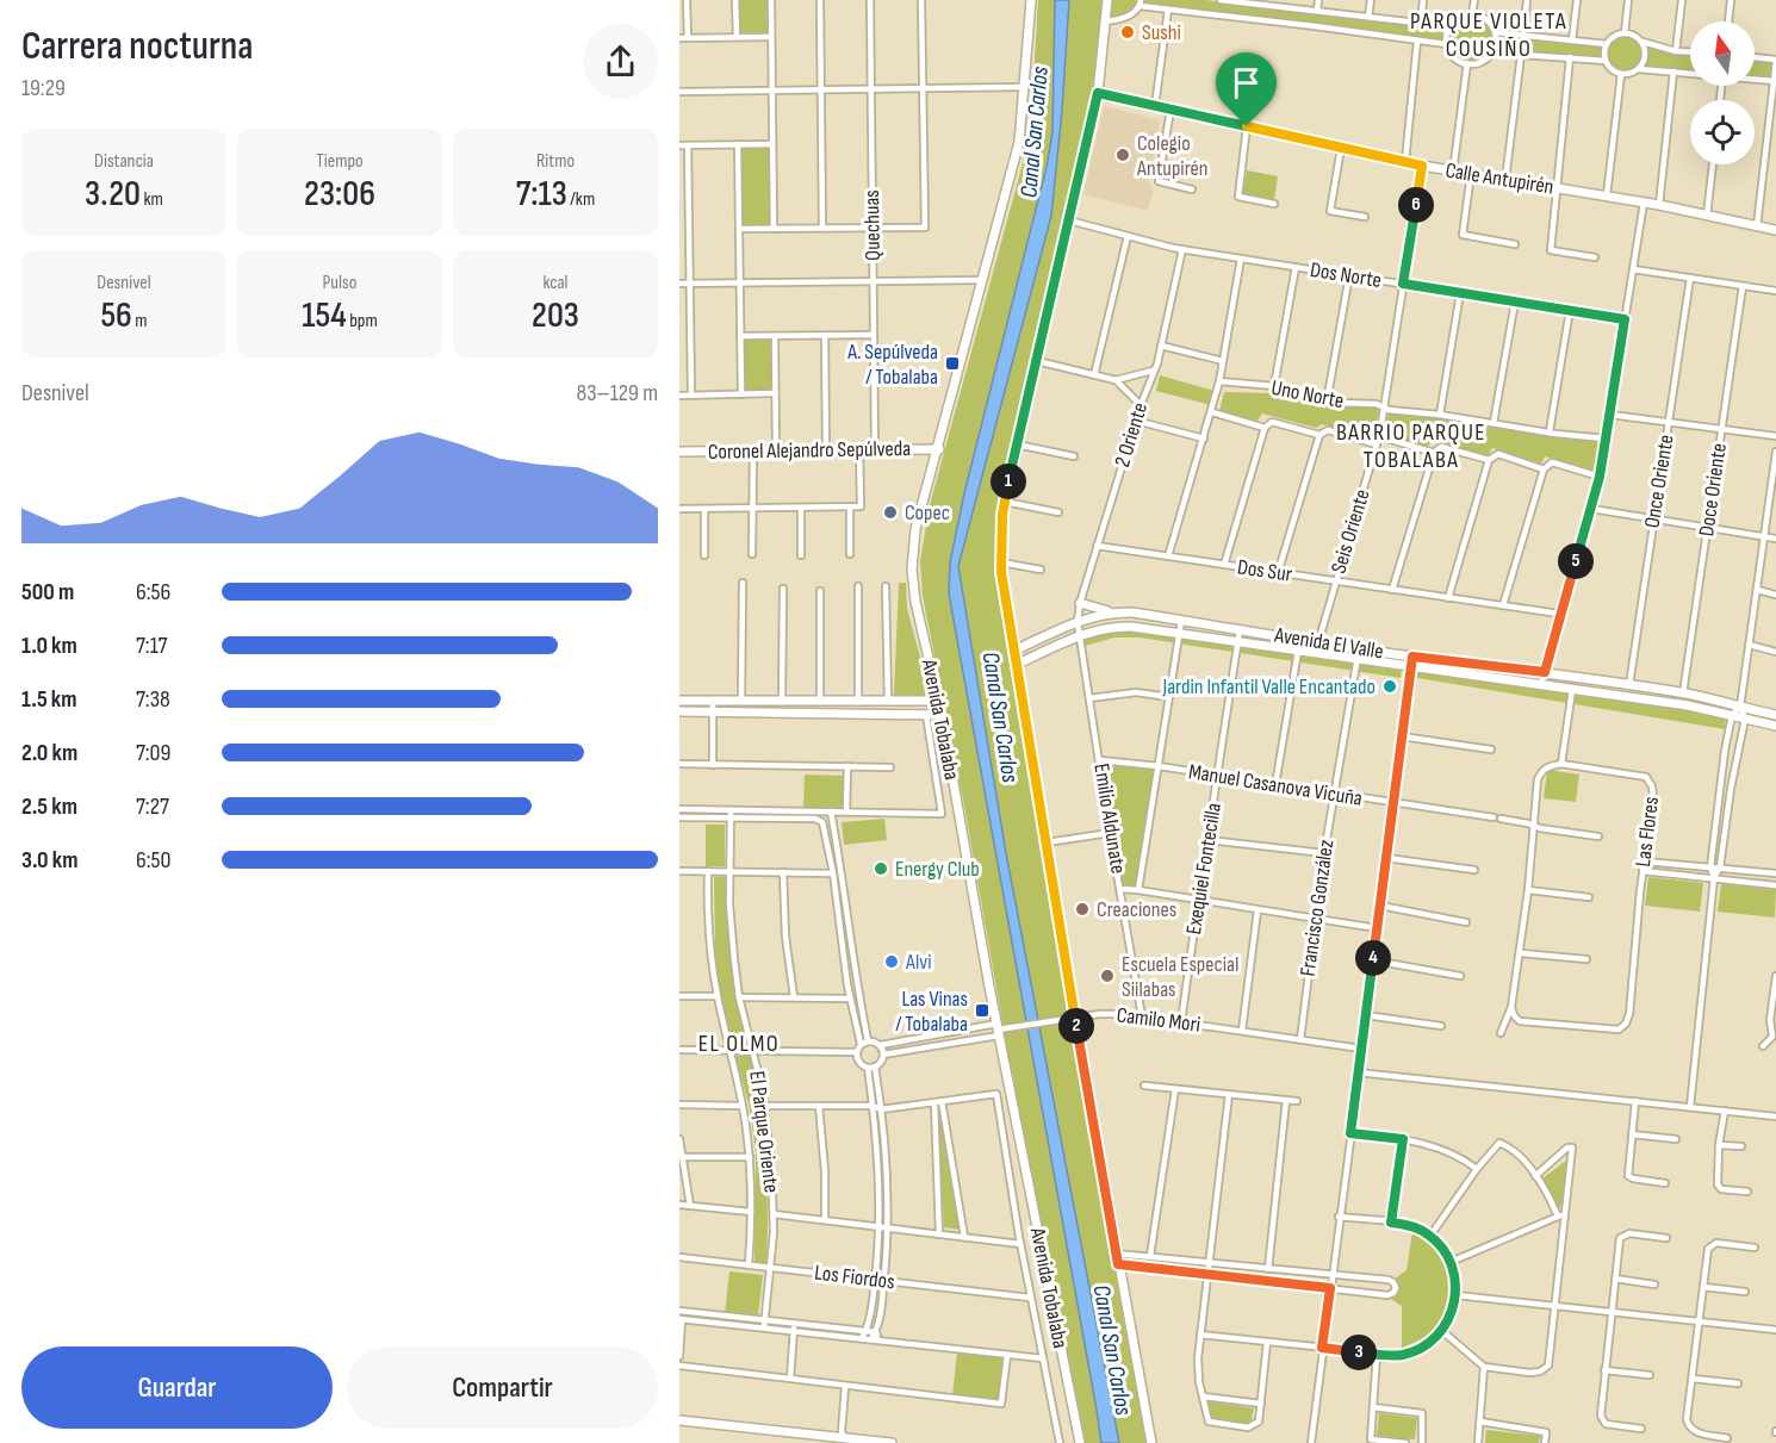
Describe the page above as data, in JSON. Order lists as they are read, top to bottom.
{
  "streets": {
    "street": [
      "Calle Antupirén",
      "Quechuas",
      "Dos Norte",
      "Uno Norte",
      "2 Oriente",
      "Coronel Alejandro Sepúlveda",
      "Once Oriente",
      "Doce Oriente",
      "Seis Oriente",
      "Dos Sur",
      "Avenida El Valle",
      "Avenida Tobalaba",
      "Manuel Casanova Vicuña",
      "Emilio Aldunate",
      "Las Flores",
      "Exequiel Fontecilla",
      "Francisco González",
      "Camilo Mori",
      "El Parque Oriente",
      "Los Fiordos"
    ]
  },
  "crossings": [
    ["Calle Antupirén", "Seis Oriente"],
    ["Quechuas", "Coronel Alejandro Sepúlveda"],
    ["Dos Norte", "2 Oriente"],
    ["Dos Norte", "Seis Oriente"],
    ["Uno Norte", "Seis Oriente"],
    ["2 Oriente", "Dos Sur"],
    ["2 Oriente", "Avenida El Valle"],
    ["2 Oriente", "Emilio Aldunate"],
    ["Coronel Alejandro Sepúlveda", "Avenida Tobalaba"],
    ["Once Oriente", "Avenida El Valle"],
    ["Doce Oriente", "Avenida El Valle"],
    ["Seis Oriente", "Dos Sur"],
    ["Seis Oriente", "Avenida El Valle"],
    ["Avenida El Valle", "Emilio Aldunate"],
    ["Avenida El Valle", "Exequiel Fontecilla"],
    ["Avenida El Valle", "Francisco González"],
    ["Avenida Tobalaba", "Camilo Mori"],
    ["Manuel Casanova Vicuña", "Emilio Aldunate"],
    ["Manuel Casanova Vicuña", "Exequiel Fontecilla"],
    ["Manuel Casanova Vicuña", "Francisco González"],
    ["Emilio Aldunate", "Camilo Mori"],
    ["Exequiel Fontecilla", "Camilo Mori"],
    ["Francisco González", "Camilo Mori"],
    ["El Parque Oriente", "Los Fiordos"]
  ],
  "districts": ["PARQUE VIOLETA COUSIÑO", "BARRIO PARQUE TOBALABA", "EL OLMO"],
  "water": ["Canal San Carlos"],
  "places": {
    "other": [
      "Sushi",
      "Colegio Antupirén",
      "Copec",
      "Jardin Infantil Valle Encantado",
      "Energy Club",
      "Creaciones",
      "Alvi",
      "Escuela Especial Siilabas"
    ],
    "transit": ["A. Sepúlveda / Tobalaba", "Las Vinas / Tobalaba"]
  },
  "north": "top",
  "page": {
    "heading": ["Carrera nocturna", "19:29"],
    "stats": [
      ["Distancia", "3.20 km"],
      ["Tiempo", "23:06"],
      ["Ritmo", "7:13 /km"],
      ["Desnivel", "56 m"],
      ["Pulso", "154 bpm"],
      ["kcal", "203"]
    ],
    "pins": [
      "6",
      "1",
      "5",
      "4",
      "2",
      "3"
    ],
    "chart": ["Desnivel", "83–129 m"],
    "list": [
      {
        "name": "500 m",
        "note": "6:56"
      },
      {
        "name": "1.0 km",
        "note": "7:17"
      },
      {
        "name": "1.5 km",
        "note": "7:38"
      },
      {
        "name": "2.0 km",
        "note": "7:09"
      },
      {
        "name": "2.5 km",
        "note": "7:27"
      },
      {
        "name": "3.0 km",
        "note": "6:50"
      }
    ],
    "buttons": ["Guardar", "Compartir"]
  }
}
